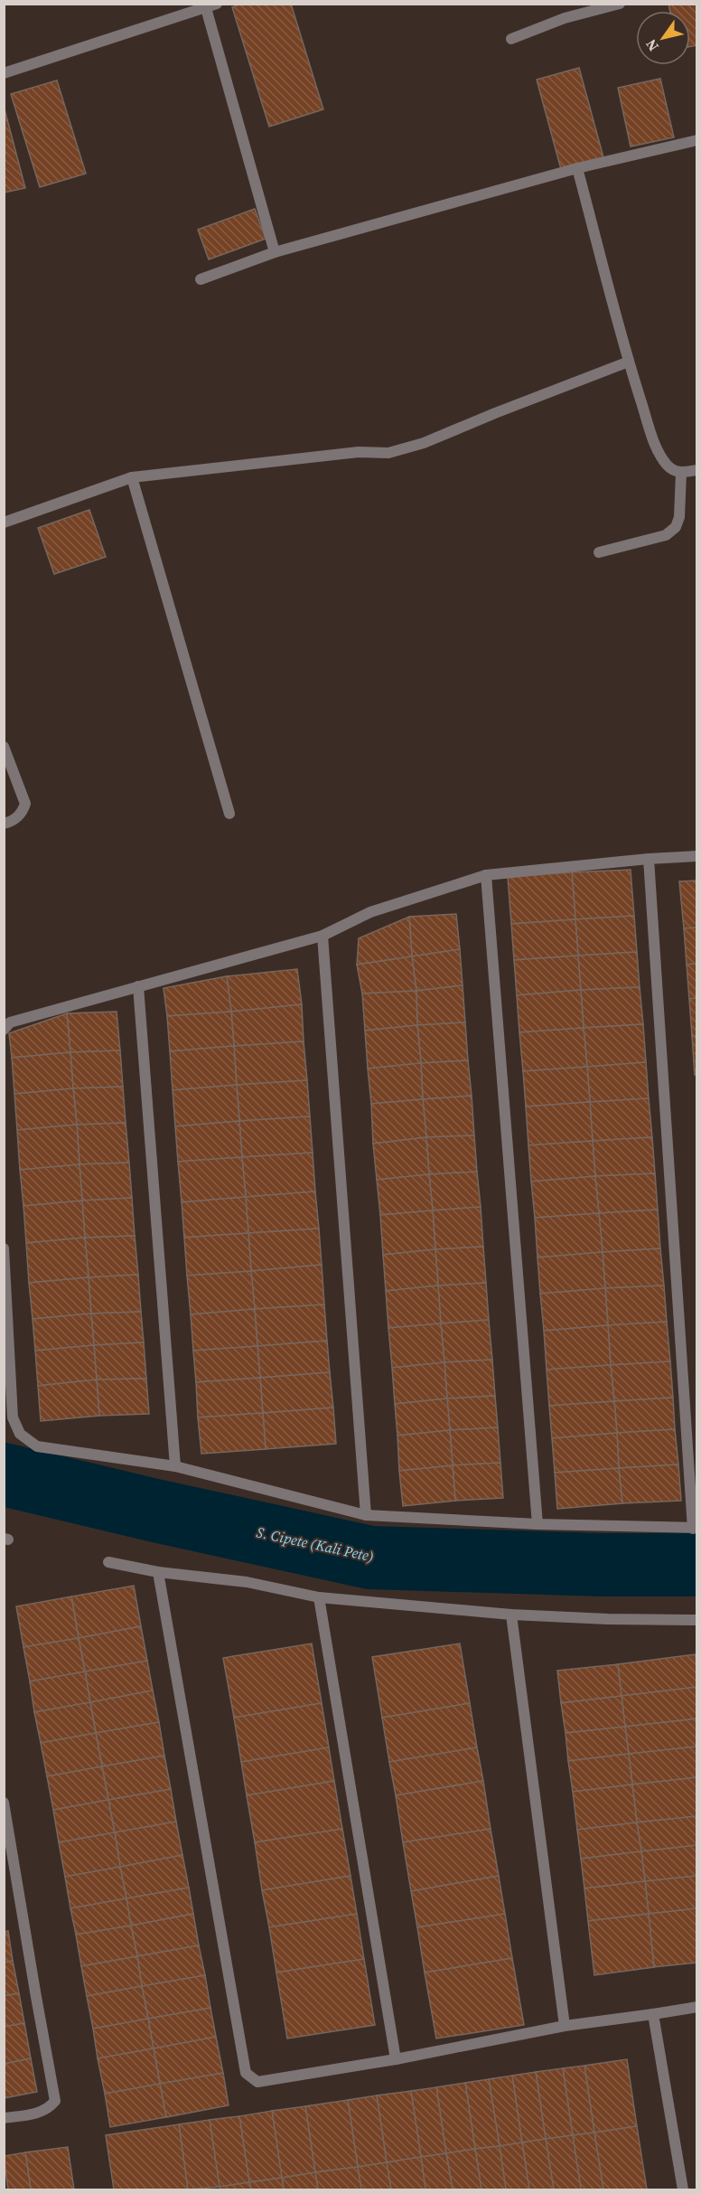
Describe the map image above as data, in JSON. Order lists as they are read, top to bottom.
{
  "water": ["S. Cipete (Kali Pete)"],
  "north": "bottom left"
}
